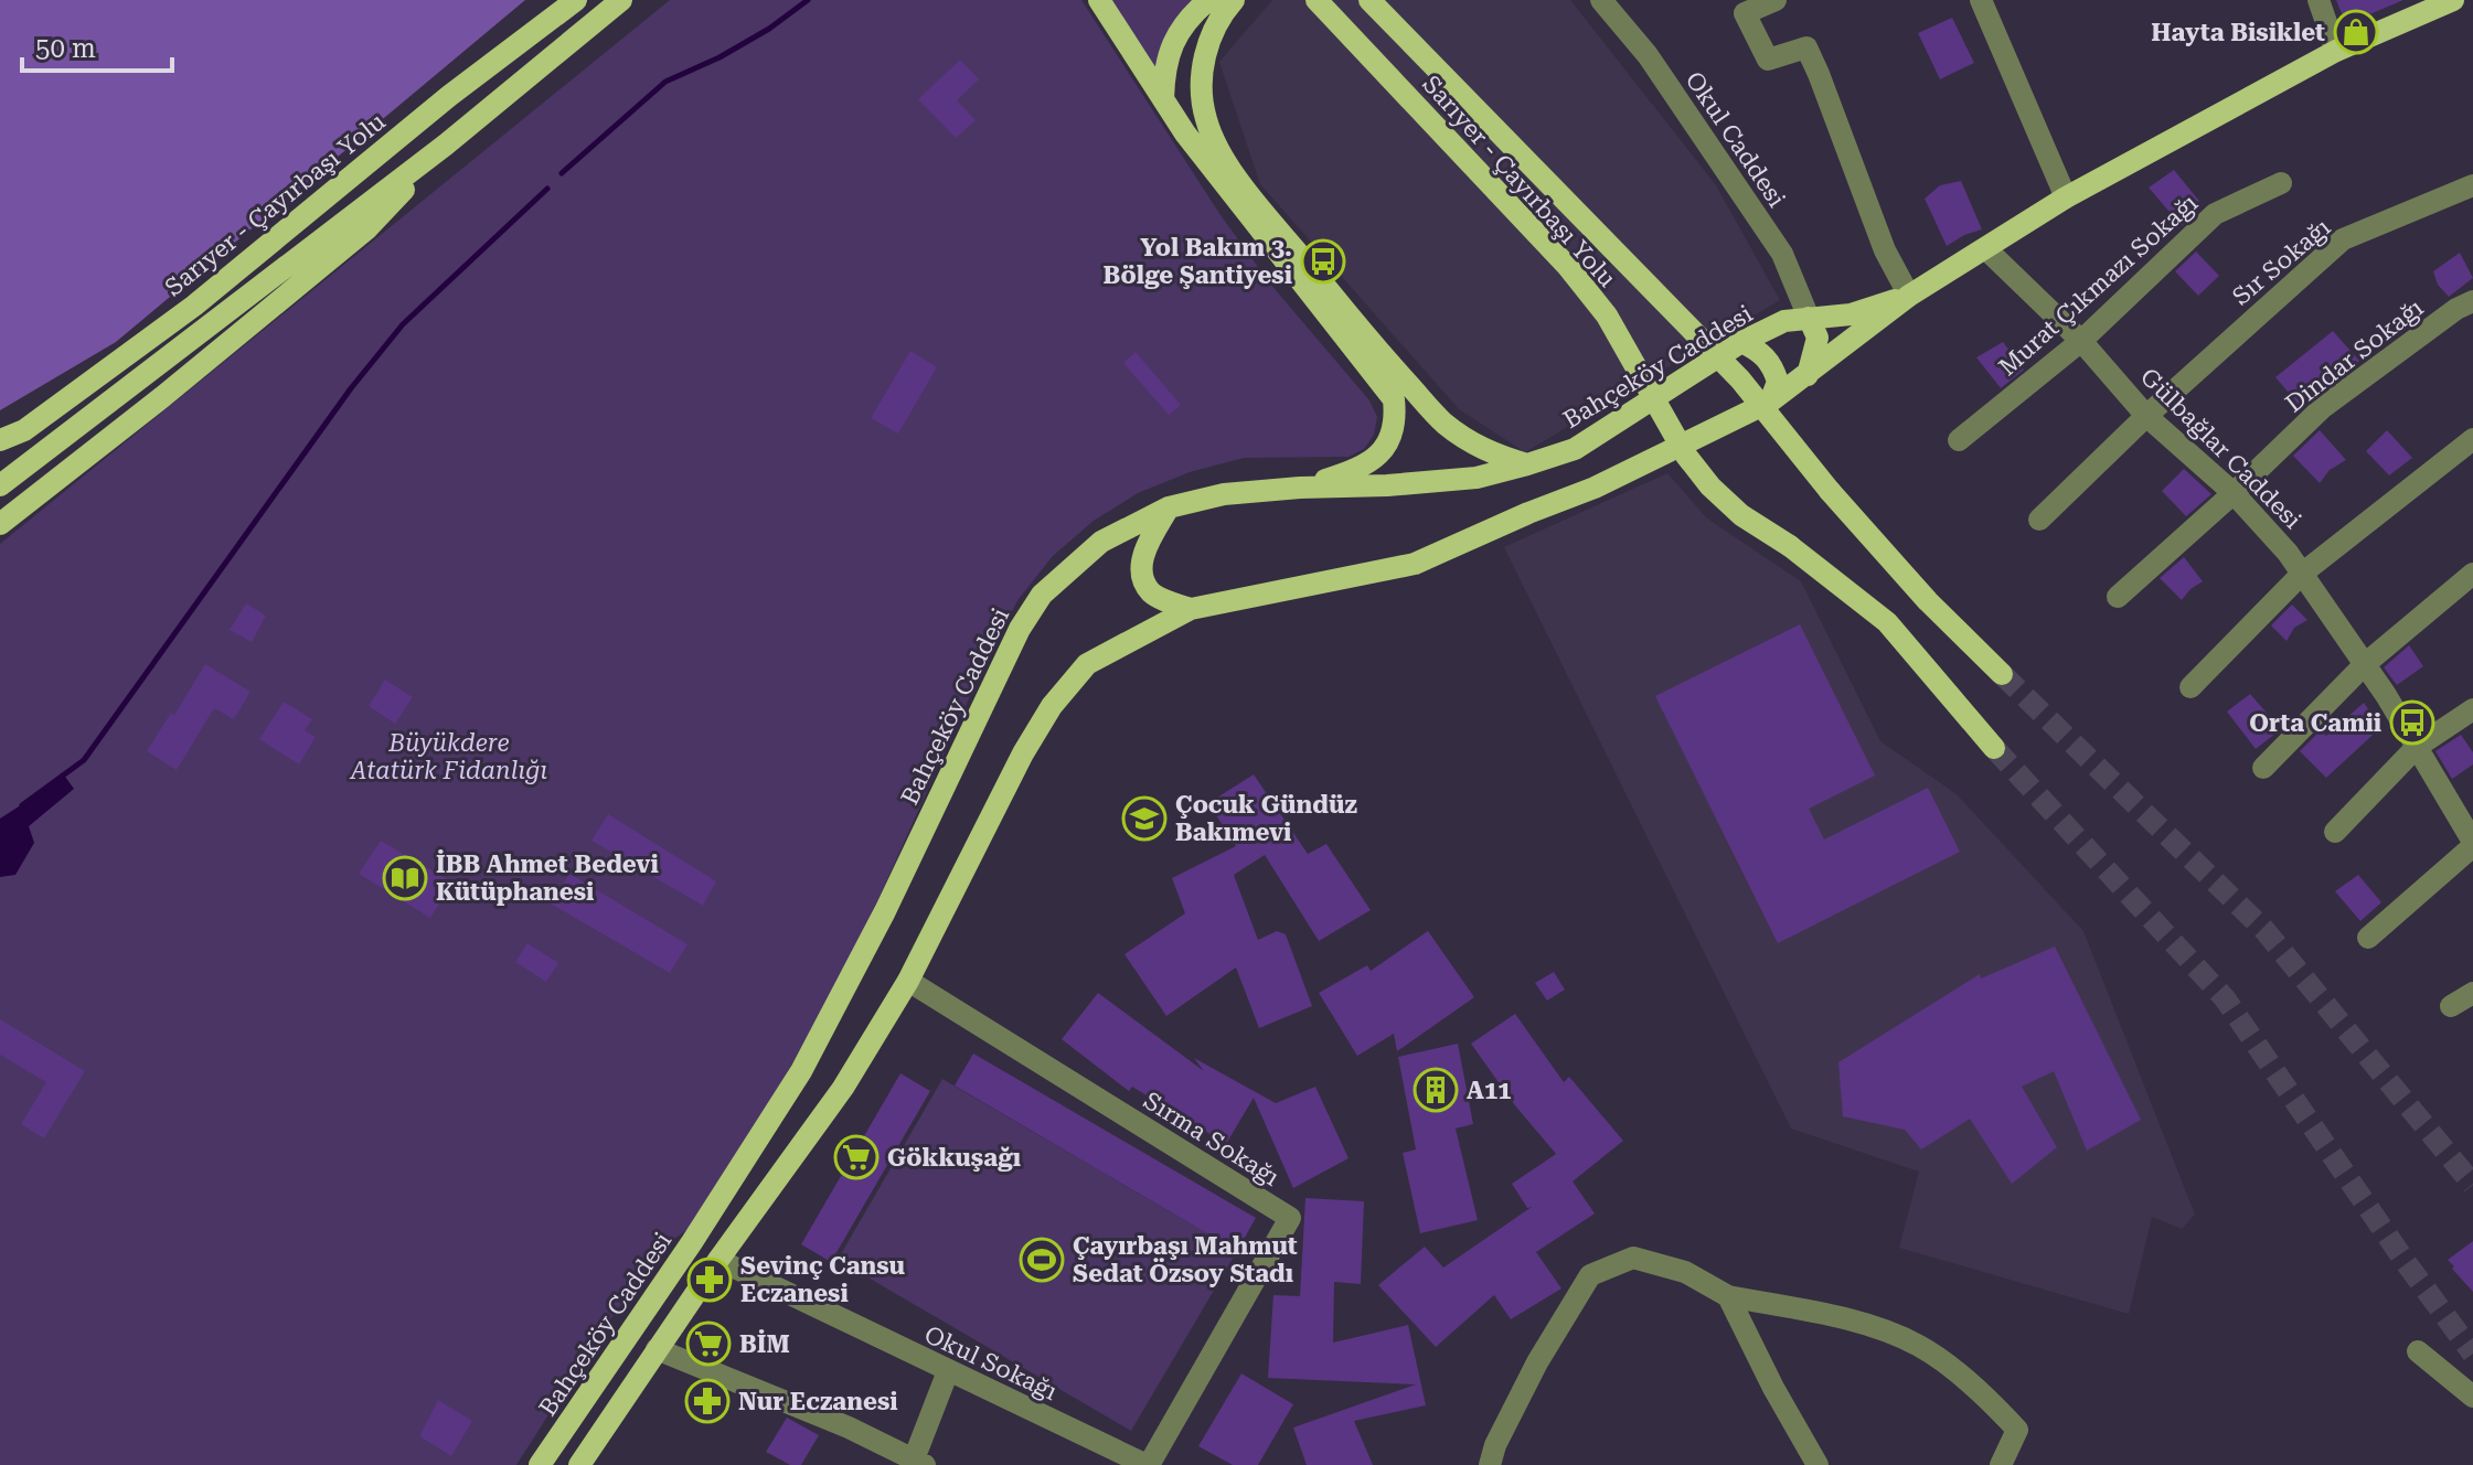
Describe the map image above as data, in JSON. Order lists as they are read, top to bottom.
{
  "streets": {
    "main road": ["Sarıyer - Çayırbaşı Yolu", "Bahçeköy Caddesi"],
    "street": [
      "Okul Caddesi",
      "Sır Sokağı",
      "Murat Çıkmazı Sokağı",
      "Dindar Sokağı",
      "Gülbağlar Caddesi",
      "Sırma Sokağı",
      "Okul Sokağı"
    ]
  },
  "crossings": [
    ["Okul Caddesi", "Bahçeköy Caddesi"],
    ["Sır Sokağı", "Gülbağlar Caddesi"],
    ["Murat Çıkmazı Sokağı", "Gülbağlar Caddesi"],
    ["Dindar Sokağı", "Gülbağlar Caddesi"],
    ["Bahçeköy Caddesi", "Gülbağlar Caddesi"],
    ["Bahçeköy Caddesi", "Sırma Sokağı"],
    ["Bahçeköy Caddesi", "Okul Sokağı"],
    ["Sırma Sokağı", "Okul Sokağı"]
  ],
  "parks": ["Büyükdere Atatürk Fidanlığı"],
  "places": {
    "shop": ["Hayta Bisiklet"],
    "bus stop": ["Yol Bakım 3. Bölge Şantiyesi", "Orta Camii"],
    "school or university": ["Çocuk Gündüz Bakımevi"],
    "library": ["İBB Ahmet Bedevi Kütüphanesi"],
    "building": ["A11"],
    "supermarket": ["Gökkuşağı", "BİM"],
    "sports": ["Çayırbaşı Mahmut Sedat Özsoy Stadı"],
    "pharmacy": ["Sevinç Cansu Eczanesi", "Nur Eczanesi"]
  },
  "scale_bar": "50 m"
}
